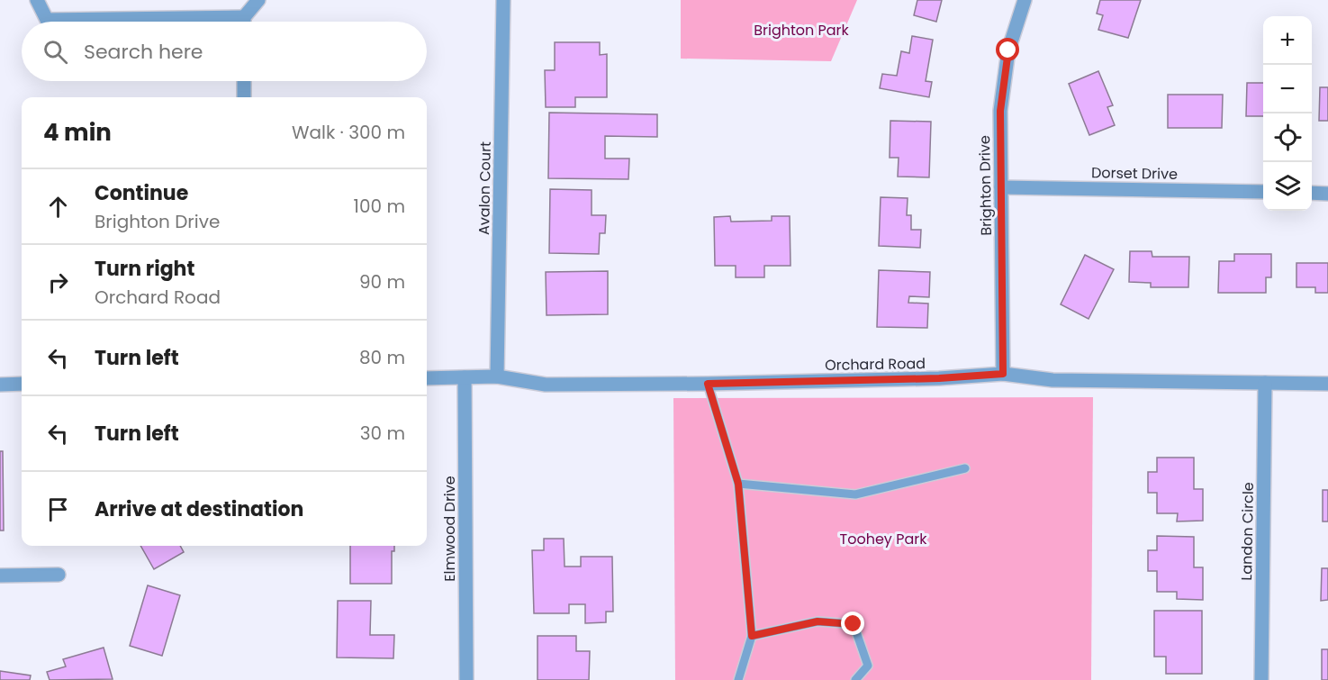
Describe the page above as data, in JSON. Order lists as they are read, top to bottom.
{
  "streets": {
    "street": [
      "Dorset Drive",
      "Brighton Drive",
      "Avalon Court",
      "Orchard Road",
      "Elmwood Drive",
      "Landon Circle"
    ]
  },
  "crossings": [
    ["Dorset Drive", "Brighton Drive"],
    ["Brighton Drive", "Orchard Road"],
    ["Avalon Court", "Orchard Road"],
    ["Orchard Road", "Elmwood Drive"],
    ["Orchard Road", "Landon Circle"]
  ],
  "parks": ["Brighton Park", "Toohey Park"],
  "page": {
    "map_buttons": ["+", "−"],
    "search": "Search here",
    "heading": ["4 min", "Walk · 300 m"],
    "list": [
      ["Continue", "Brighton Drive", "100 m"],
      ["Turn right", "Orchard Road", "90 m"],
      ["Turn left", "80 m"],
      ["Turn left", "30 m"],
      "Arrive at destination"
    ]
  }
}
